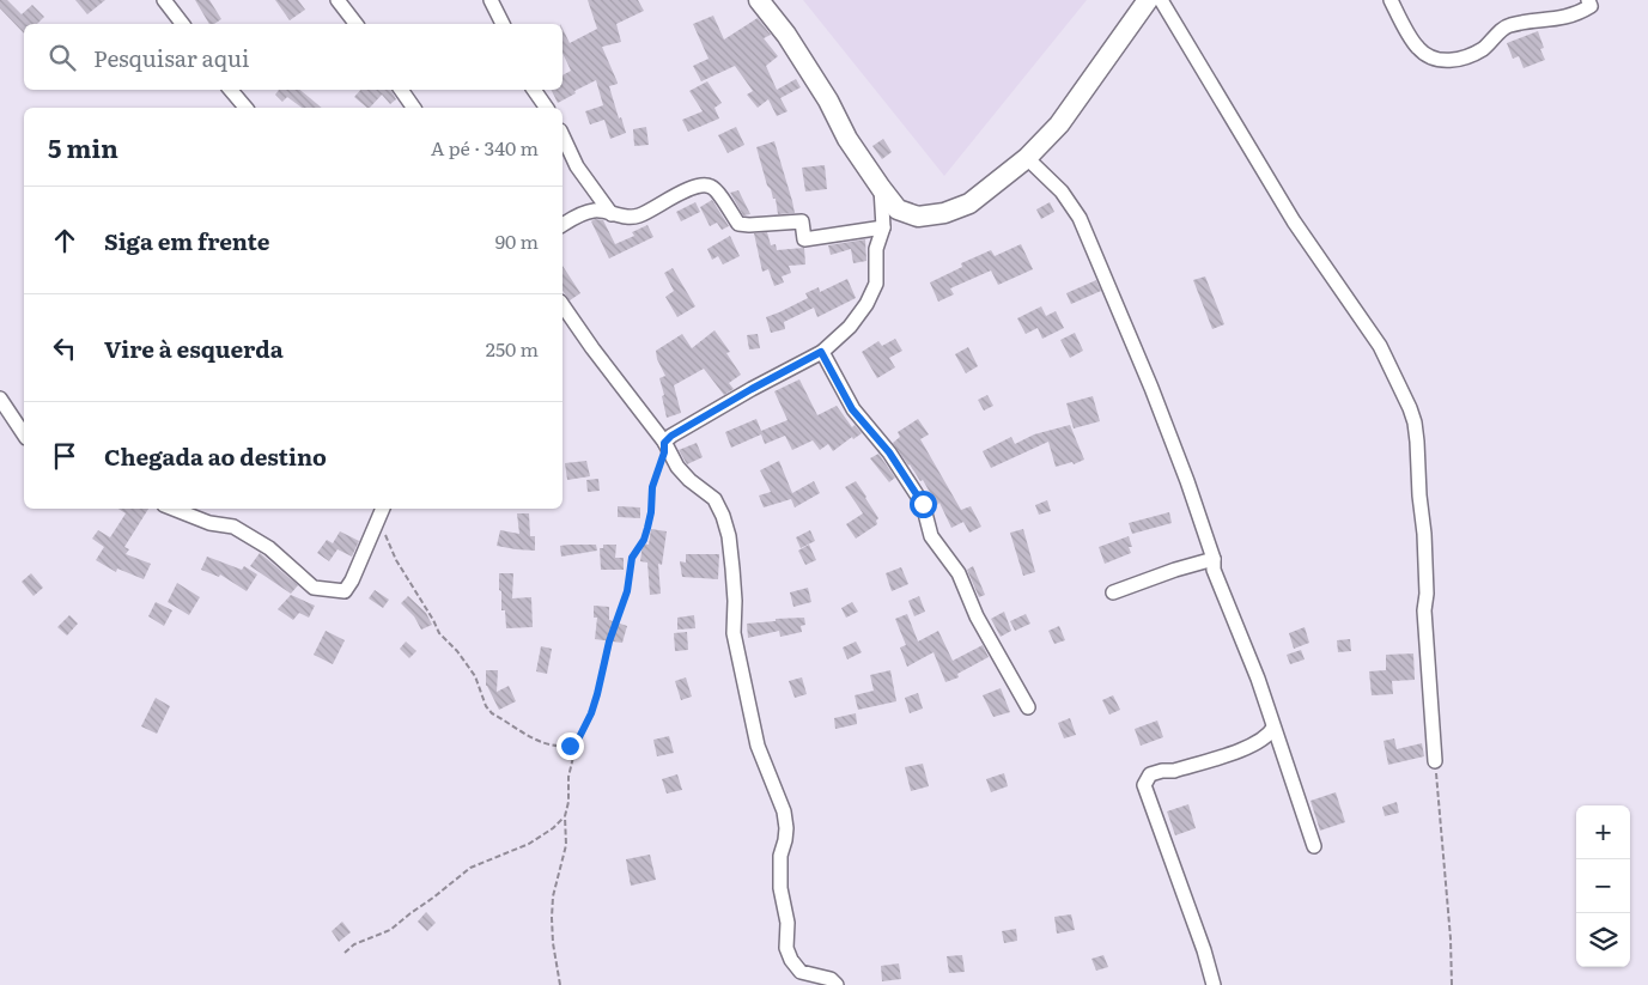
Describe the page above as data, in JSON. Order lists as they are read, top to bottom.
{
  "page": {
    "search": "Pesquisar aqui",
    "heading": ["5 min", "A pé · 340 m"],
    "list": [
      ["Siga em frente", "90 m"],
      ["Vire à esquerda", "250 m"],
      "Chegada ao destino"
    ],
    "map_buttons": ["+", "−"]
  }
}
